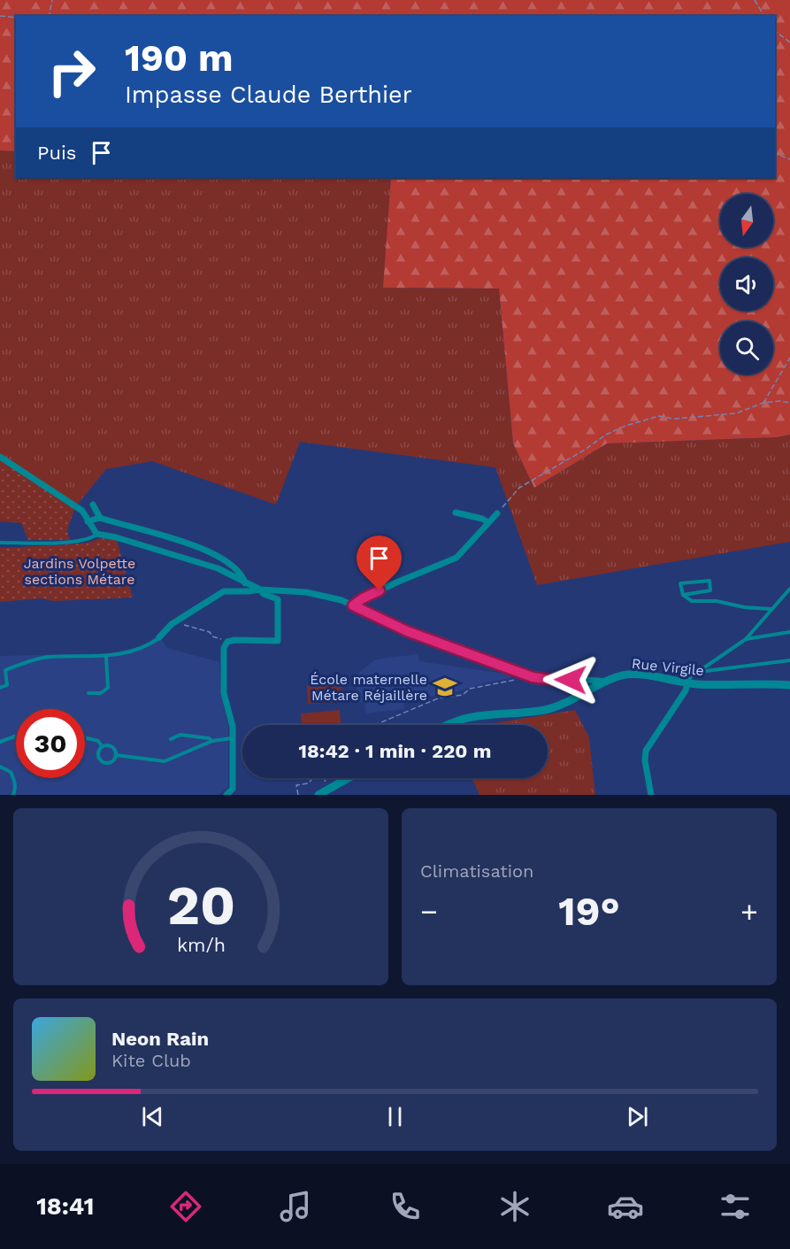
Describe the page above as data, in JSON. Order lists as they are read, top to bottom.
{
  "streets": {
    "street": ["Rue Virgile"]
  },
  "parks": ["Jardins Volpette sections Métare"],
  "places": {
    "school or university": ["École maternelle Métare Réjaillère"]
  },
  "north": "bottom",
  "page": {
    "turn": ["190 m", "Impasse Claude Berthier"],
    "then": "Puis",
    "limit": "30",
    "trip": "18:42 · 1 min · 220 m",
    "tile": "Climatisation",
    "heat": ["−", "19°", "+"],
    "song": ["Neon Rain", "Kite Club"],
    "tabs": "18:41",
    "gauge": ["20", "km/h"]
  }
}
